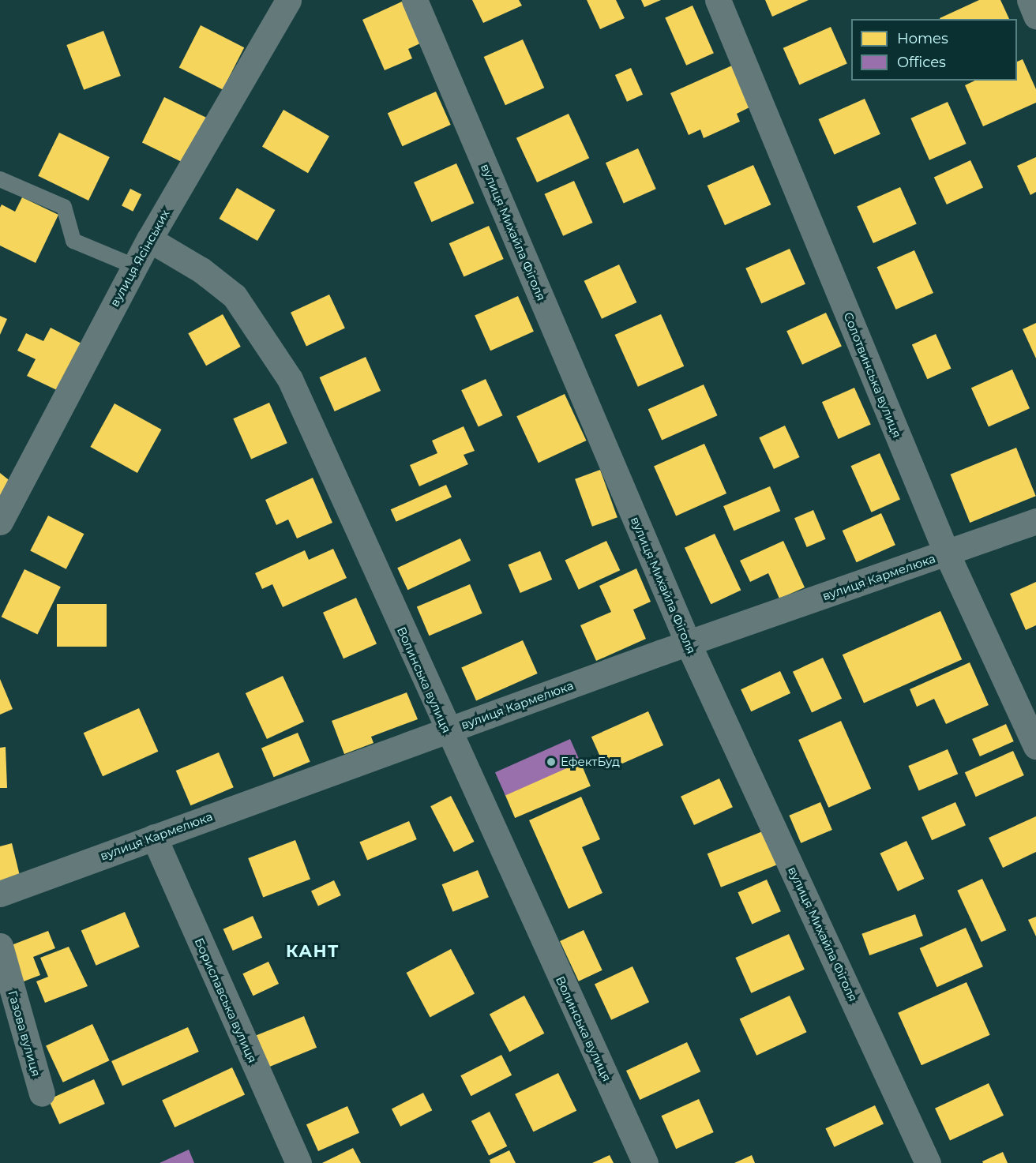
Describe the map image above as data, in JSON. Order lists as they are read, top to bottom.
{
  "streets": {
    "street": [
      "вулиця Михайла Фіголя",
      "вулиця Ясінських",
      "Солотвинська вулиця",
      "вулиця Кармелюка",
      "Волинська вулиця",
      "Бориславська вулиця",
      "Газова вулиця"
    ]
  },
  "crossings": [
    ["вулиця Михайла Фіголя", "вулиця Кармелюка"],
    ["вулиця Ясінських", "Волинська вулиця"],
    ["Солотвинська вулиця", "вулиця Кармелюка"],
    ["вулиця Кармелюка", "Волинська вулиця"],
    ["вулиця Кармелюка", "Бориславська вулиця"]
  ],
  "districts": ["КАНТ"],
  "places": ["ЕфектБуд"],
  "legend": ["Homes", "Offices"]
}
